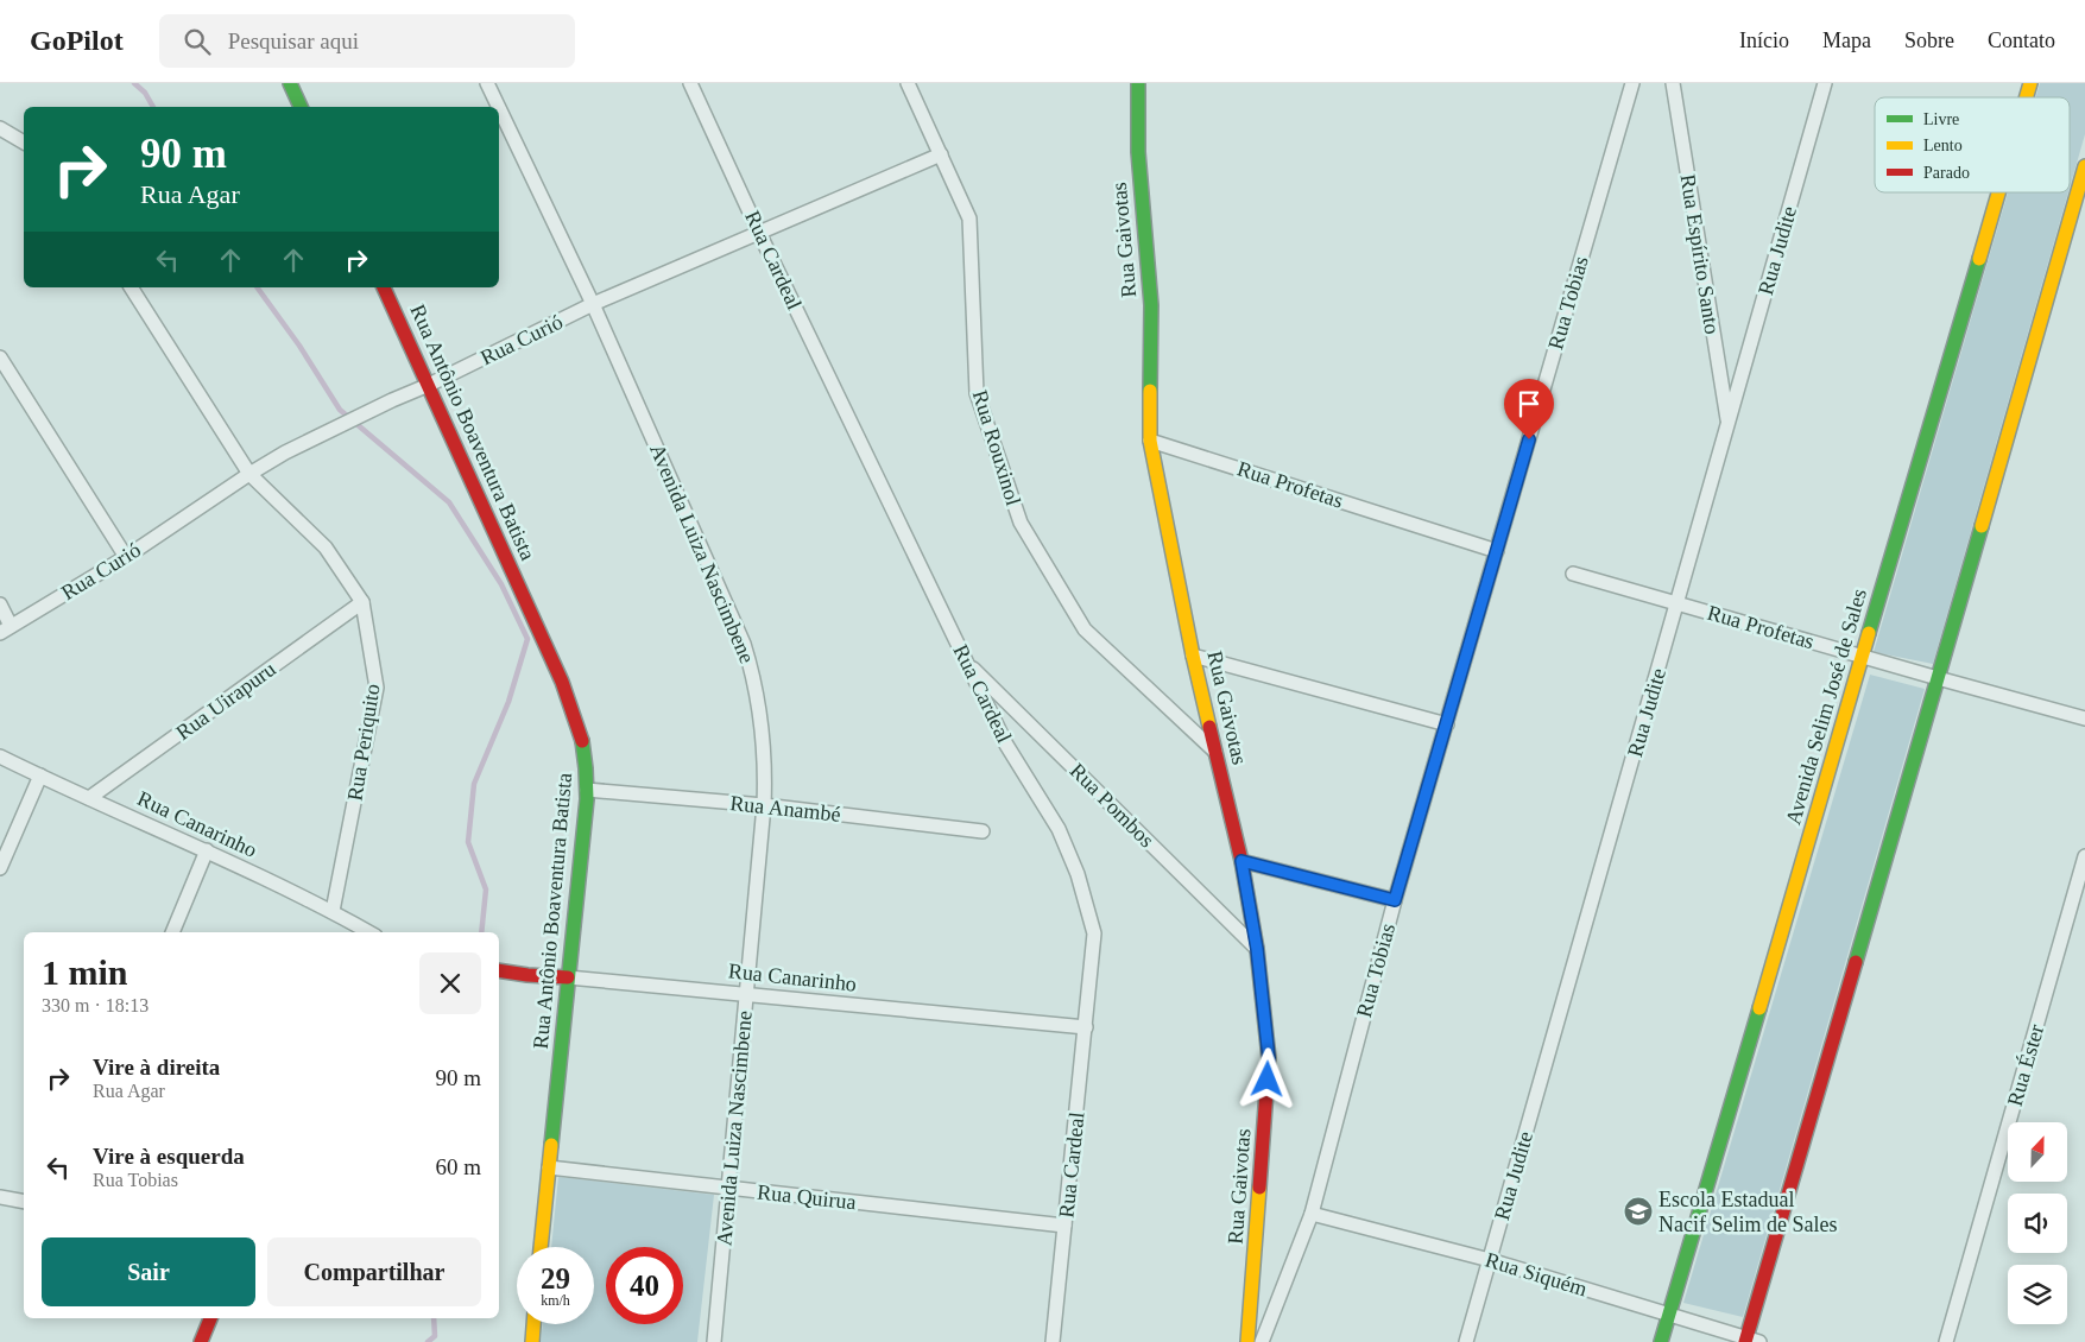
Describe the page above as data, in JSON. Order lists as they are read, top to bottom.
{
  "streets": {
    "main road": [
      "Rua Gaivotas",
      "Rua Antônio Boaventura Batista",
      "Avenida Selim José de Sales",
      "Rua Canarinho"
    ],
    "street": [
      "Rua Judite",
      "Rua Espírito Santo",
      "Rua Cardeal",
      "Rua Tobias",
      "Rua Curió",
      "Rua Rouxinol",
      "Rua Profetas",
      "Avenida Luiza Nascimbene",
      "Rua Uirapuru",
      "Rua Periquito",
      "Rua Pombos",
      "Rua Anambé",
      "Rua Éster",
      "Rua Quirua",
      "Rua Siquém"
    ]
  },
  "crossings": [
    ["Rua Gaivotas", "Rua Rouxinol"],
    ["Rua Gaivotas", "Rua Profetas"],
    ["Rua Gaivotas", "Rua Pombos"],
    ["Rua Judite", "Rua Espírito Santo"],
    ["Rua Judite", "Rua Profetas"],
    ["Rua Judite", "Rua Siquém"],
    ["Rua Cardeal", "Rua Curió"],
    ["Rua Cardeal", "Rua Pombos"],
    ["Rua Cardeal", "Rua Canarinho"],
    ["Rua Cardeal", "Rua Quirua"],
    ["Rua Tobias", "Rua Profetas"],
    ["Rua Tobias", "Rua Siquém"],
    ["Rua Curió", "Rua Antônio Boaventura Batista"],
    ["Rua Curió", "Rua Rouxinol"],
    ["Rua Curió", "Avenida Luiza Nascimbene"],
    ["Rua Curió", "Rua Periquito"],
    ["Rua Antônio Boaventura Batista", "Rua Anambé"],
    ["Rua Antônio Boaventura Batista", "Rua Canarinho"],
    ["Rua Antônio Boaventura Batista", "Rua Quirua"],
    ["Rua Profetas", "Avenida Selim José de Sales"],
    ["Avenida Luiza Nascimbene", "Rua Anambé"],
    ["Avenida Luiza Nascimbene", "Rua Canarinho"],
    ["Avenida Luiza Nascimbene", "Rua Quirua"],
    ["Rua Uirapuru", "Rua Periquito"],
    ["Rua Uirapuru", "Rua Canarinho"],
    ["Avenida Selim José de Sales", "Rua Siquém"],
    ["Rua Periquito", "Rua Canarinho"]
  ],
  "places": {
    "school or university": ["Escola Estadual Nacif Selim de Sales"]
  },
  "legend": ["Livre", "Lento", "Parado"],
  "north": "top",
  "page": {
    "header": "GoPilot",
    "search": "Pesquisar aqui",
    "nav": [
      "Início",
      "Mapa",
      "Sobre",
      "Contato"
    ],
    "turn": ["90 m", "Rua Agar"],
    "heading": ["1 min", "330 m · 18:13"],
    "list": [
      {
        "name": "Vire à direita",
        "note": "Rua Agar",
        "value": "90 m"
      },
      {
        "name": "Vire à esquerda",
        "note": "Rua Tobias",
        "value": "60 m"
      }
    ],
    "buttons": ["Sair", "Compartilhar"],
    "speed": "29 km/h",
    "limit": "40"
  }
}
